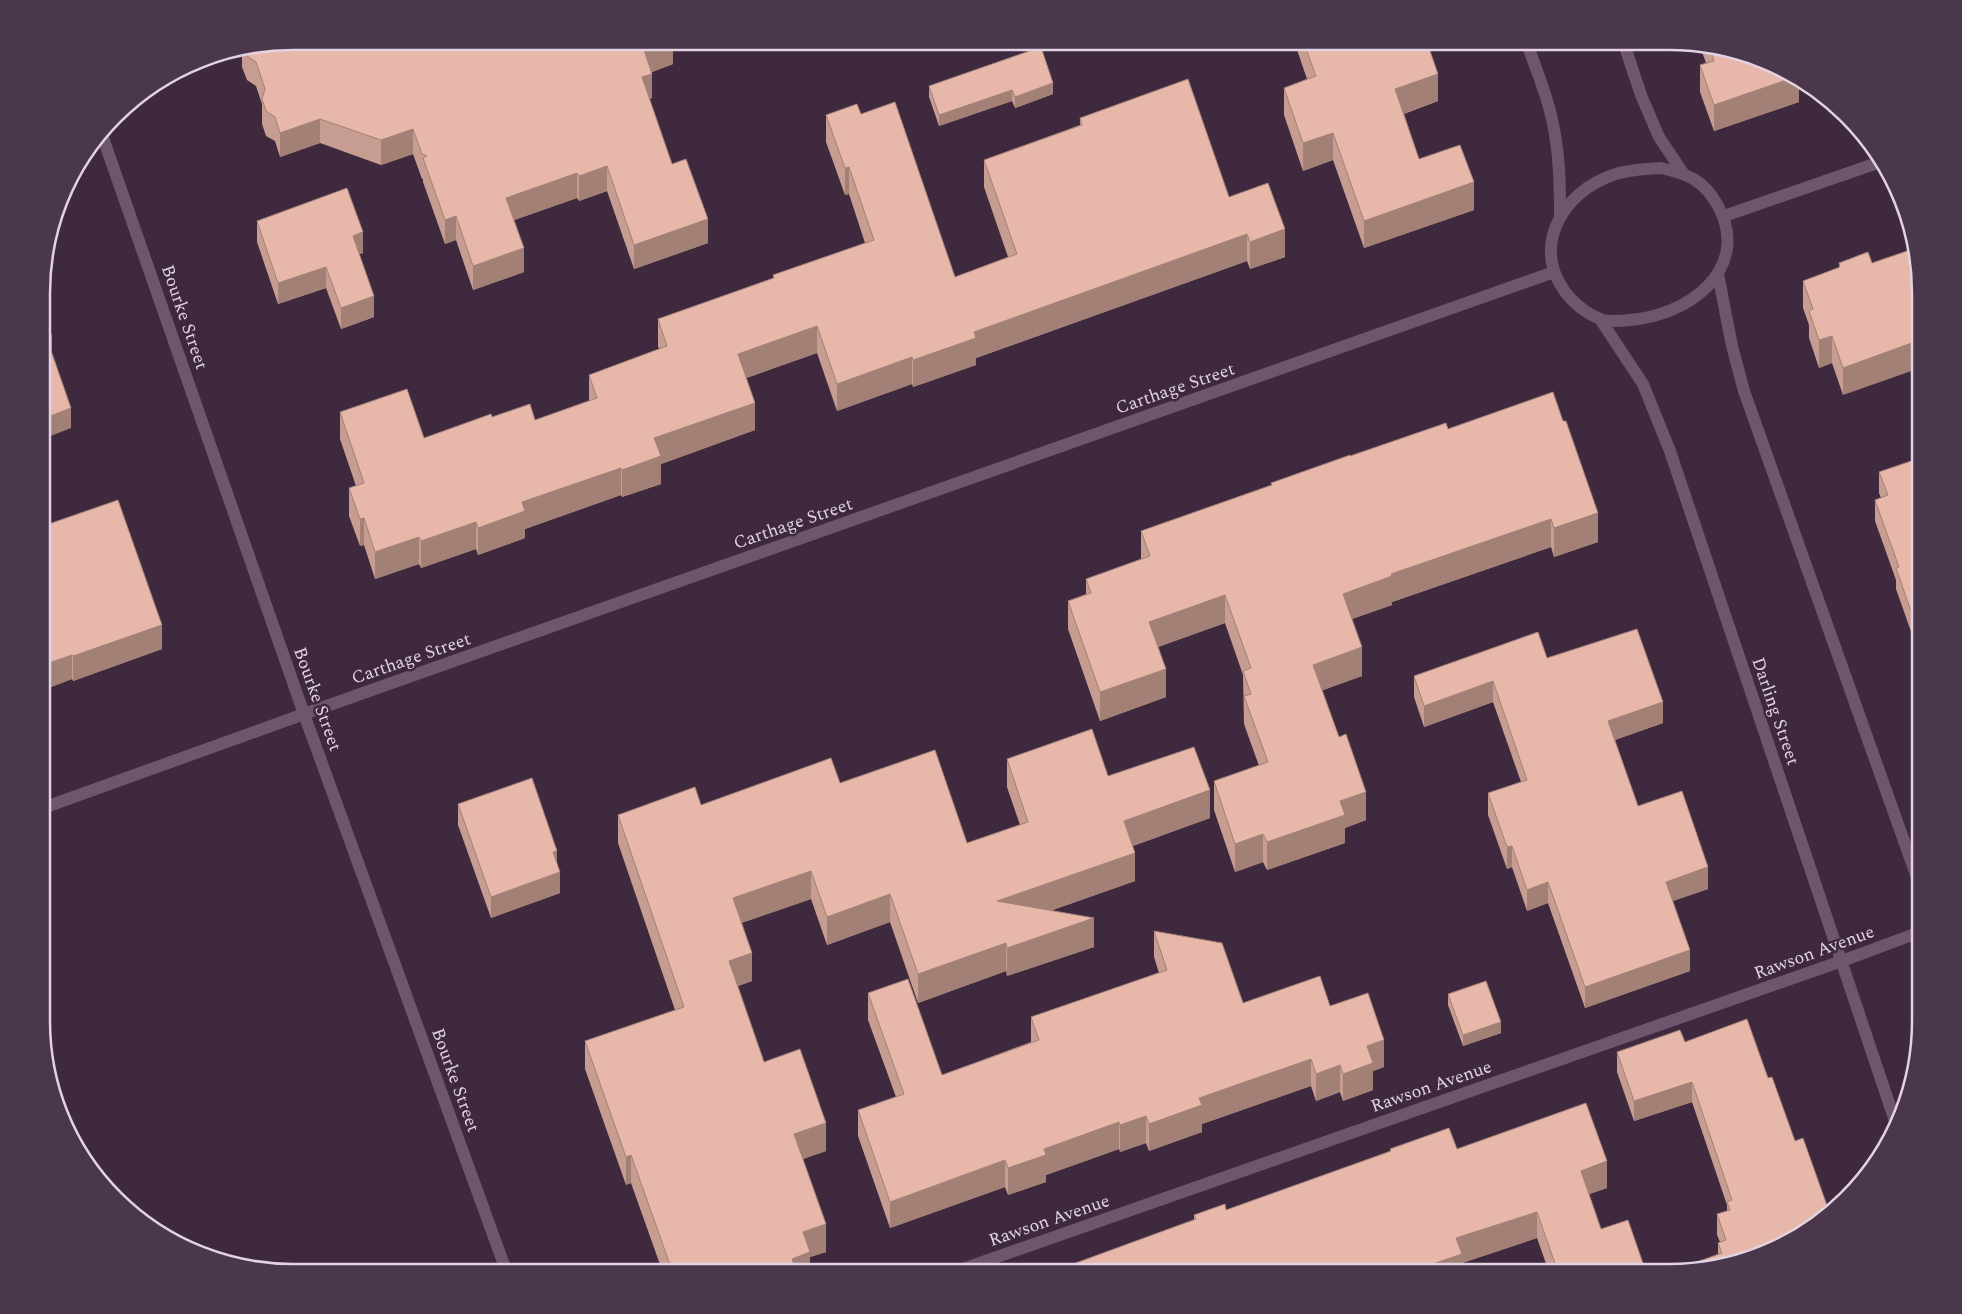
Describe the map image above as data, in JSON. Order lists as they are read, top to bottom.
{
  "streets": {
    "street": [
      "Bourke Street",
      "Carthage Street",
      "Darling Street",
      "Rawson Avenue"
    ]
  },
  "crossings": [
    ["Bourke Street", "Carthage Street"],
    ["Carthage Street", "Darling Street"],
    ["Darling Street", "Rawson Avenue"]
  ]
}
